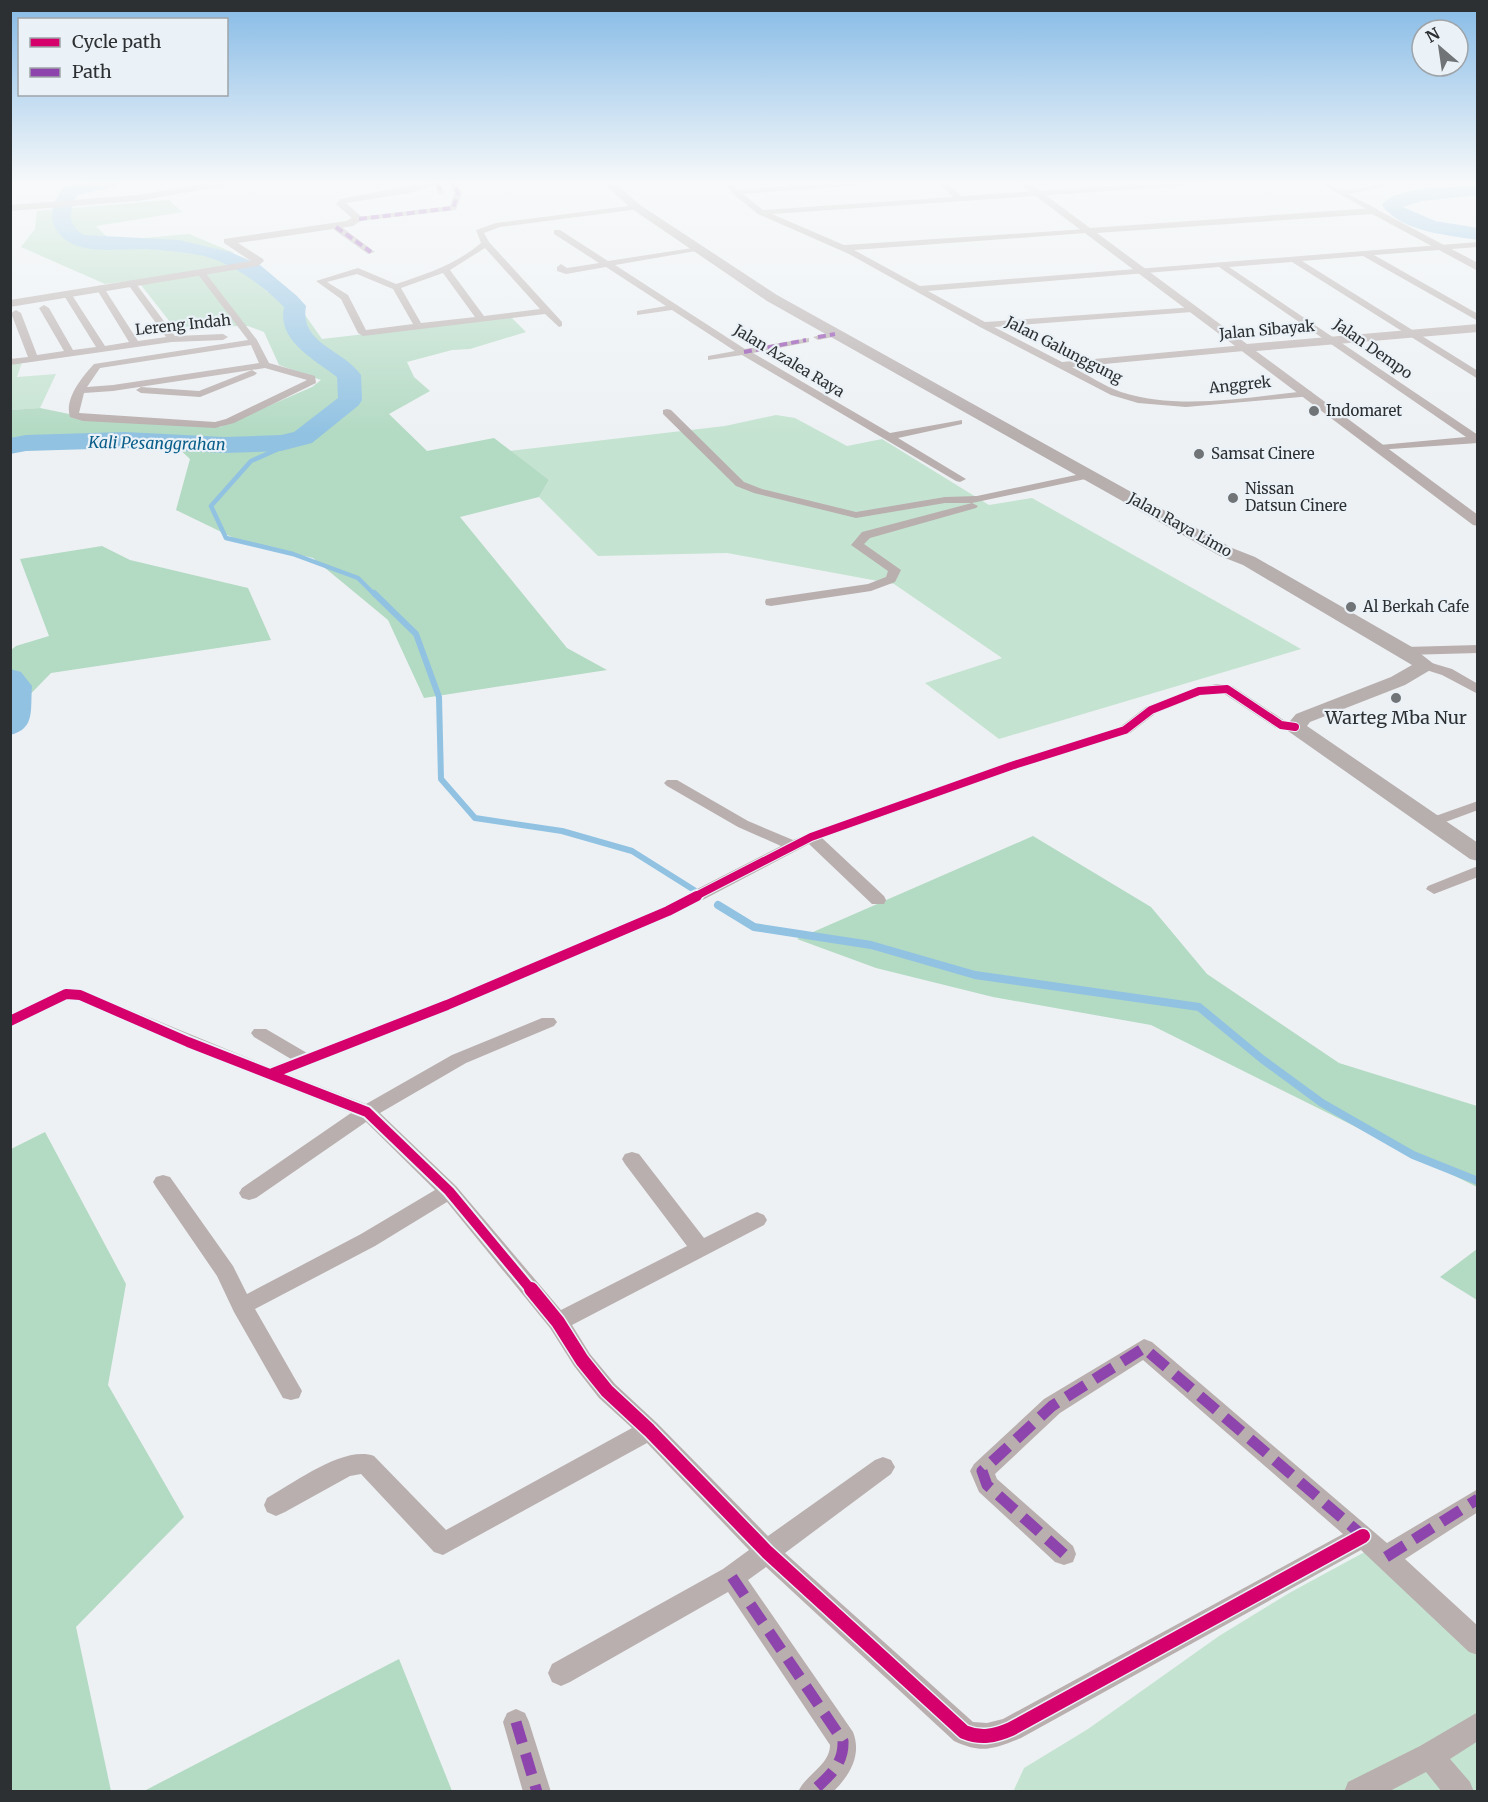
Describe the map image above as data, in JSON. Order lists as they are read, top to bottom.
{
  "streets": {
    "main road": ["Jalan Raya Limo"],
    "street": [
      "Lereng Indah",
      "Jalan Sibayak",
      "Jalan Dempo",
      "Jalan Galunggung",
      "Jalan Azalea Raya",
      "Anggrek"
    ]
  },
  "crossings": [
    ["Jalan Sibayak", "Jalan Dempo"],
    ["Jalan Sibayak", "Jalan Galunggung"],
    ["Jalan Galunggung", "Anggrek"]
  ],
  "water": ["Kali Pesanggrahan"],
  "places": [
    "Indomaret",
    "Samsat Cinere",
    "Nissan Datsun Cinere",
    "Al Berkah Cafe",
    "Warteg Mba Nur"
  ],
  "legend": ["Cycle path", "Path"],
  "north": "top left"
}
